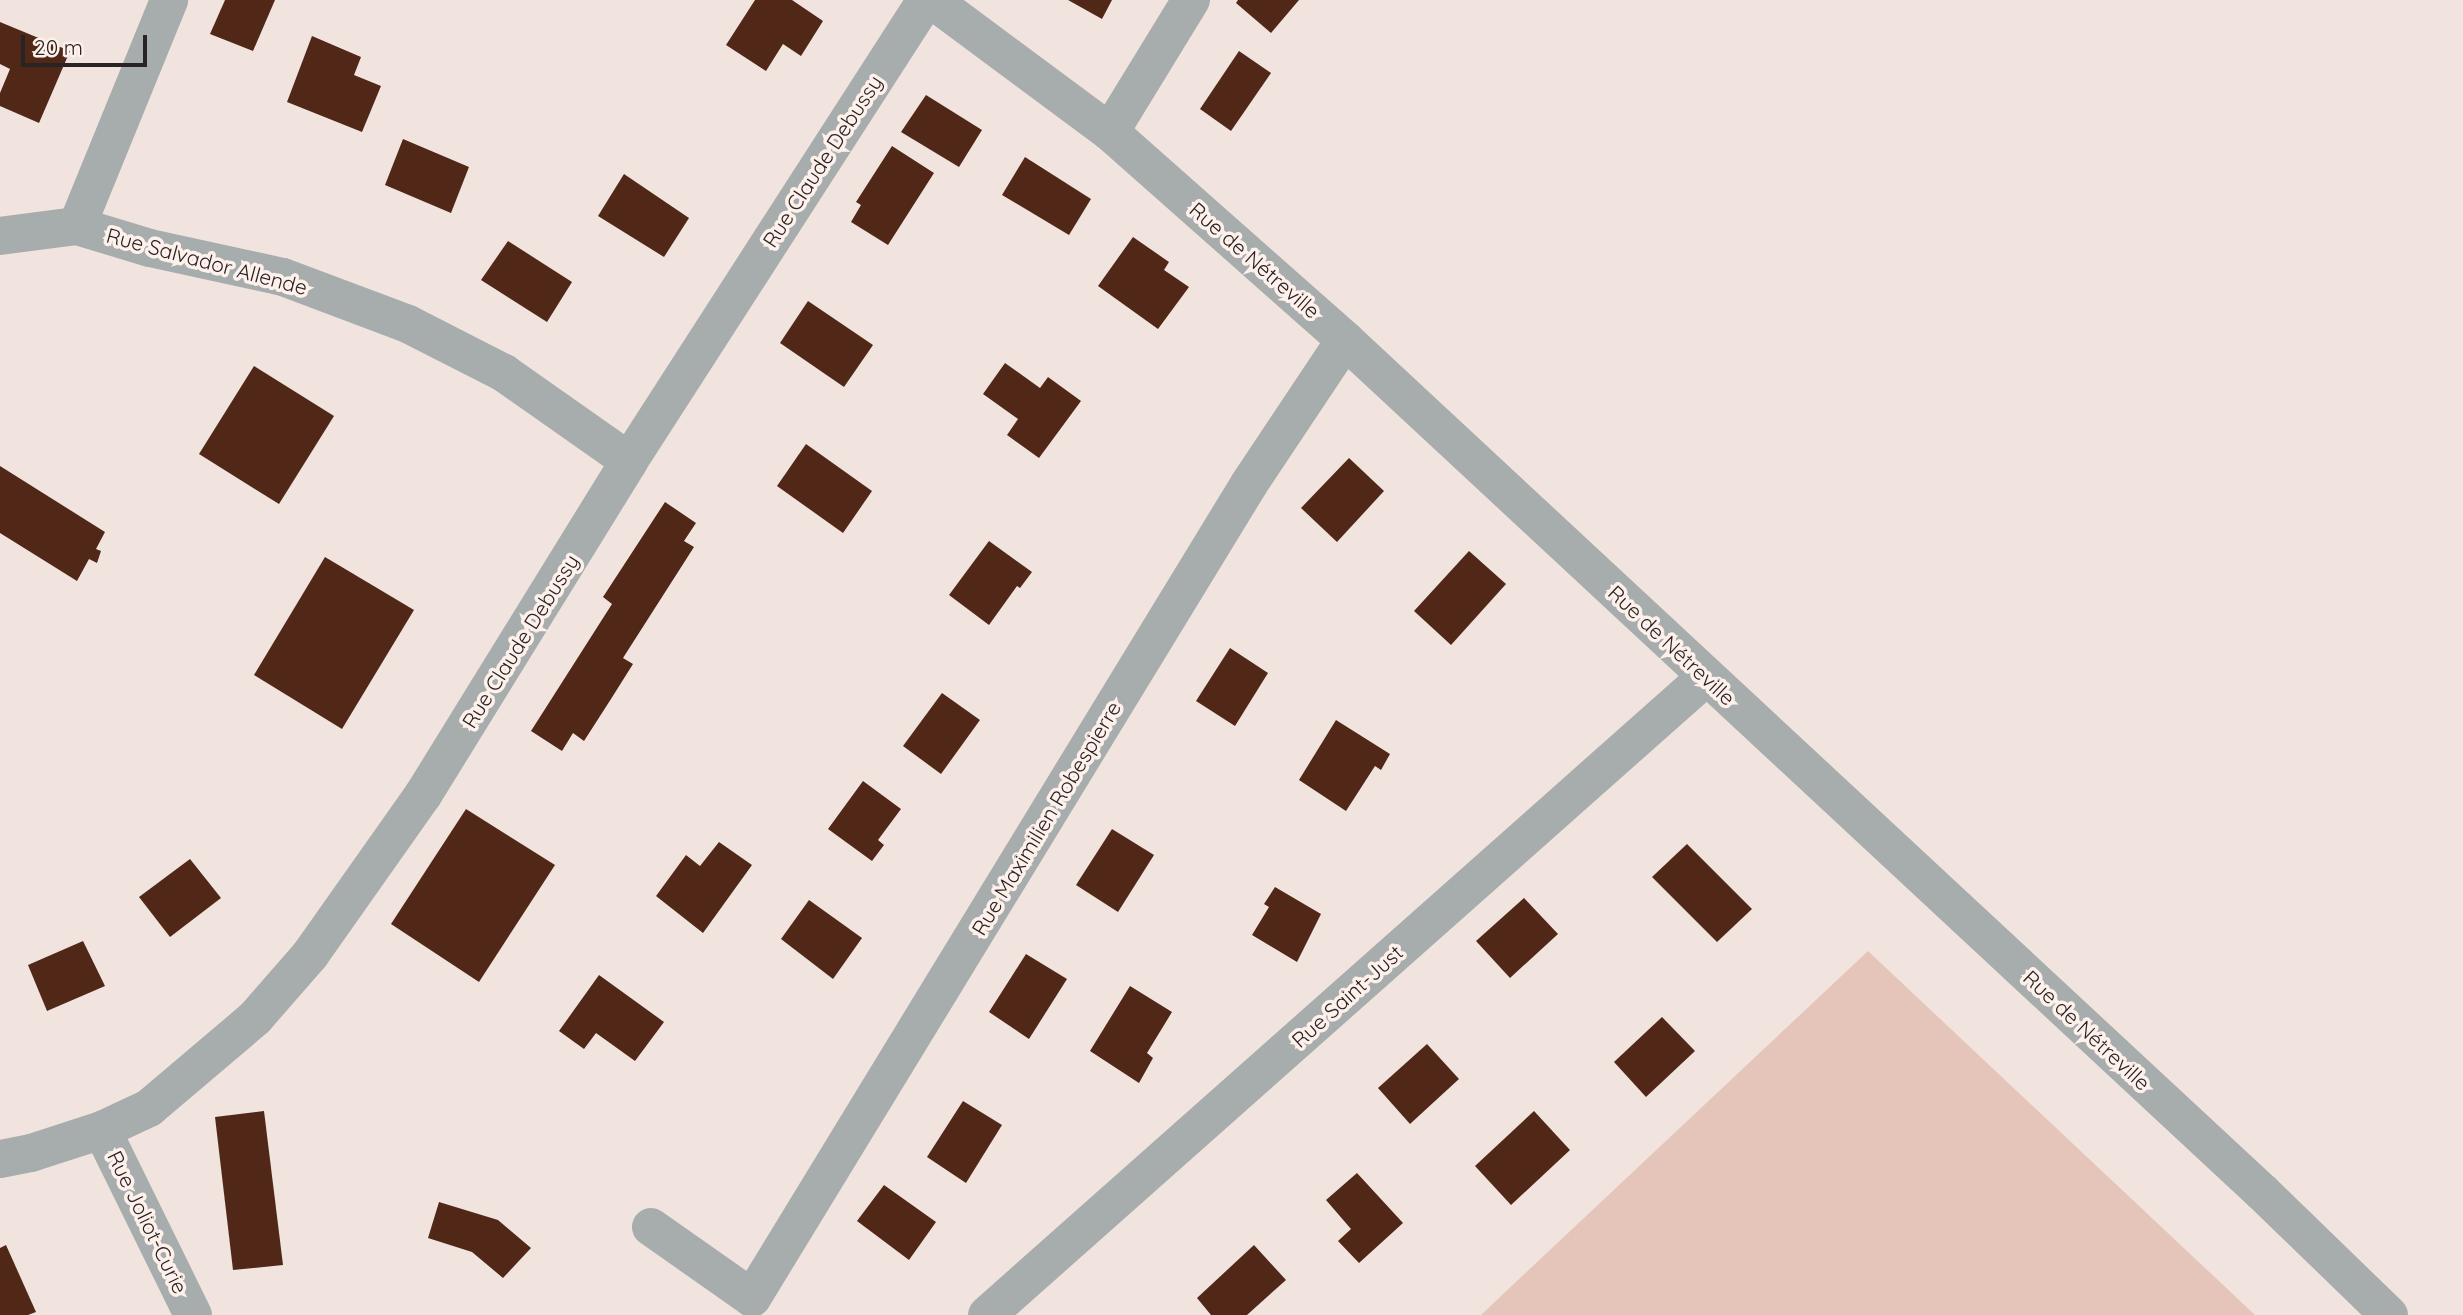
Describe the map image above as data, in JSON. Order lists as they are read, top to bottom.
{
  "streets": {
    "street": [
      "Rue Claude Debussy",
      "Rue de Nétreville",
      "Rue Salvador Allende",
      "Rue Maximilien Robespierre",
      "Rue Saint-Just",
      "Rue Joliot-Curie"
    ]
  },
  "crossings": [
    ["Rue Claude Debussy", "Rue Salvador Allende"],
    ["Rue Claude Debussy", "Rue Joliot-Curie"],
    ["Rue de Nétreville", "Rue Maximilien Robespierre"],
    ["Rue de Nétreville", "Rue Saint-Just"]
  ],
  "scale_bar": "20 m"
}
